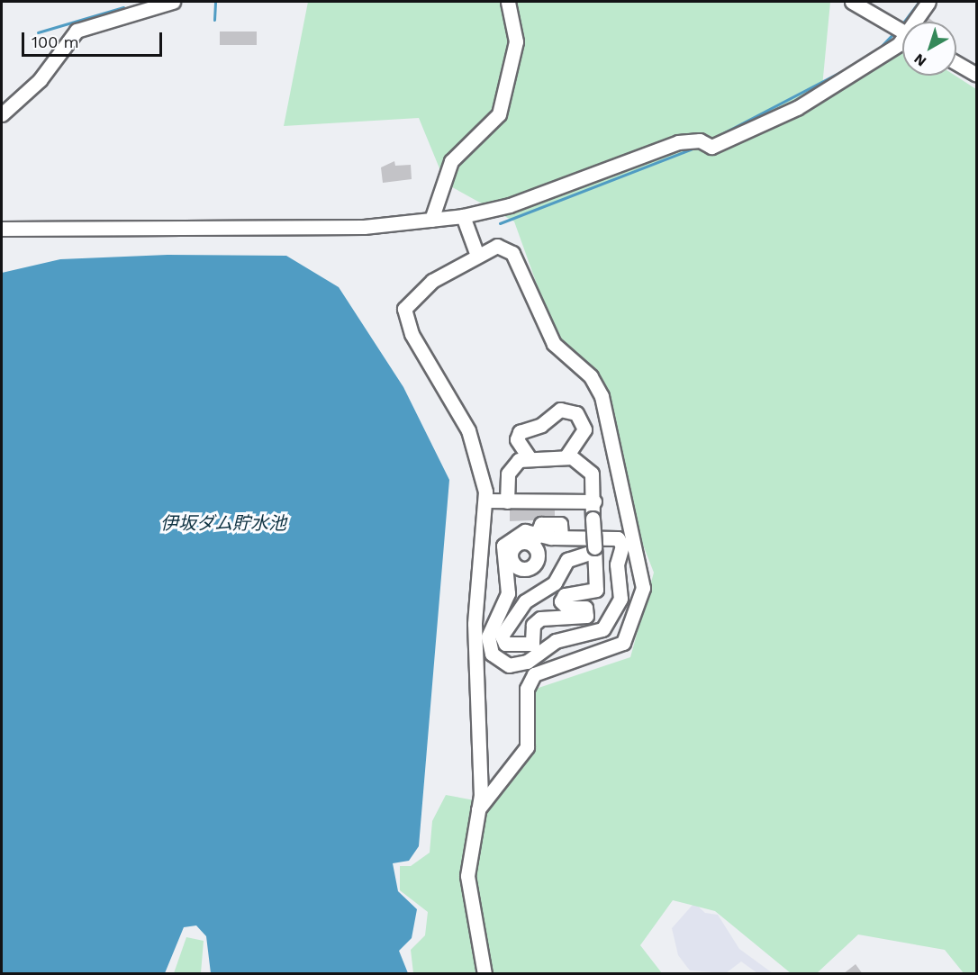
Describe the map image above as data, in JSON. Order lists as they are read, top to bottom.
{
  "water": ["伊坂ダム貯水池"],
  "scale_bar": "100 m",
  "north": "bottom left"
}
